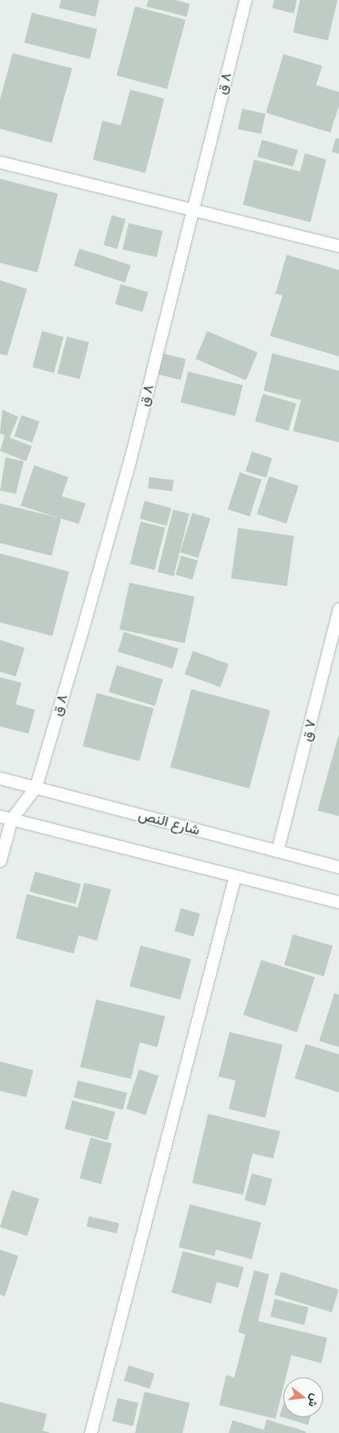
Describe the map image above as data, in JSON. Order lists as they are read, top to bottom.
{
  "streets": {
    "street": ["٨ ق", "٧ ق", "شارع النص"]
  },
  "crossings": [
    ["٨ ق", "شارع النص"],
    ["٧ ق", "شارع النص"]
  ],
  "north": "right"
}
